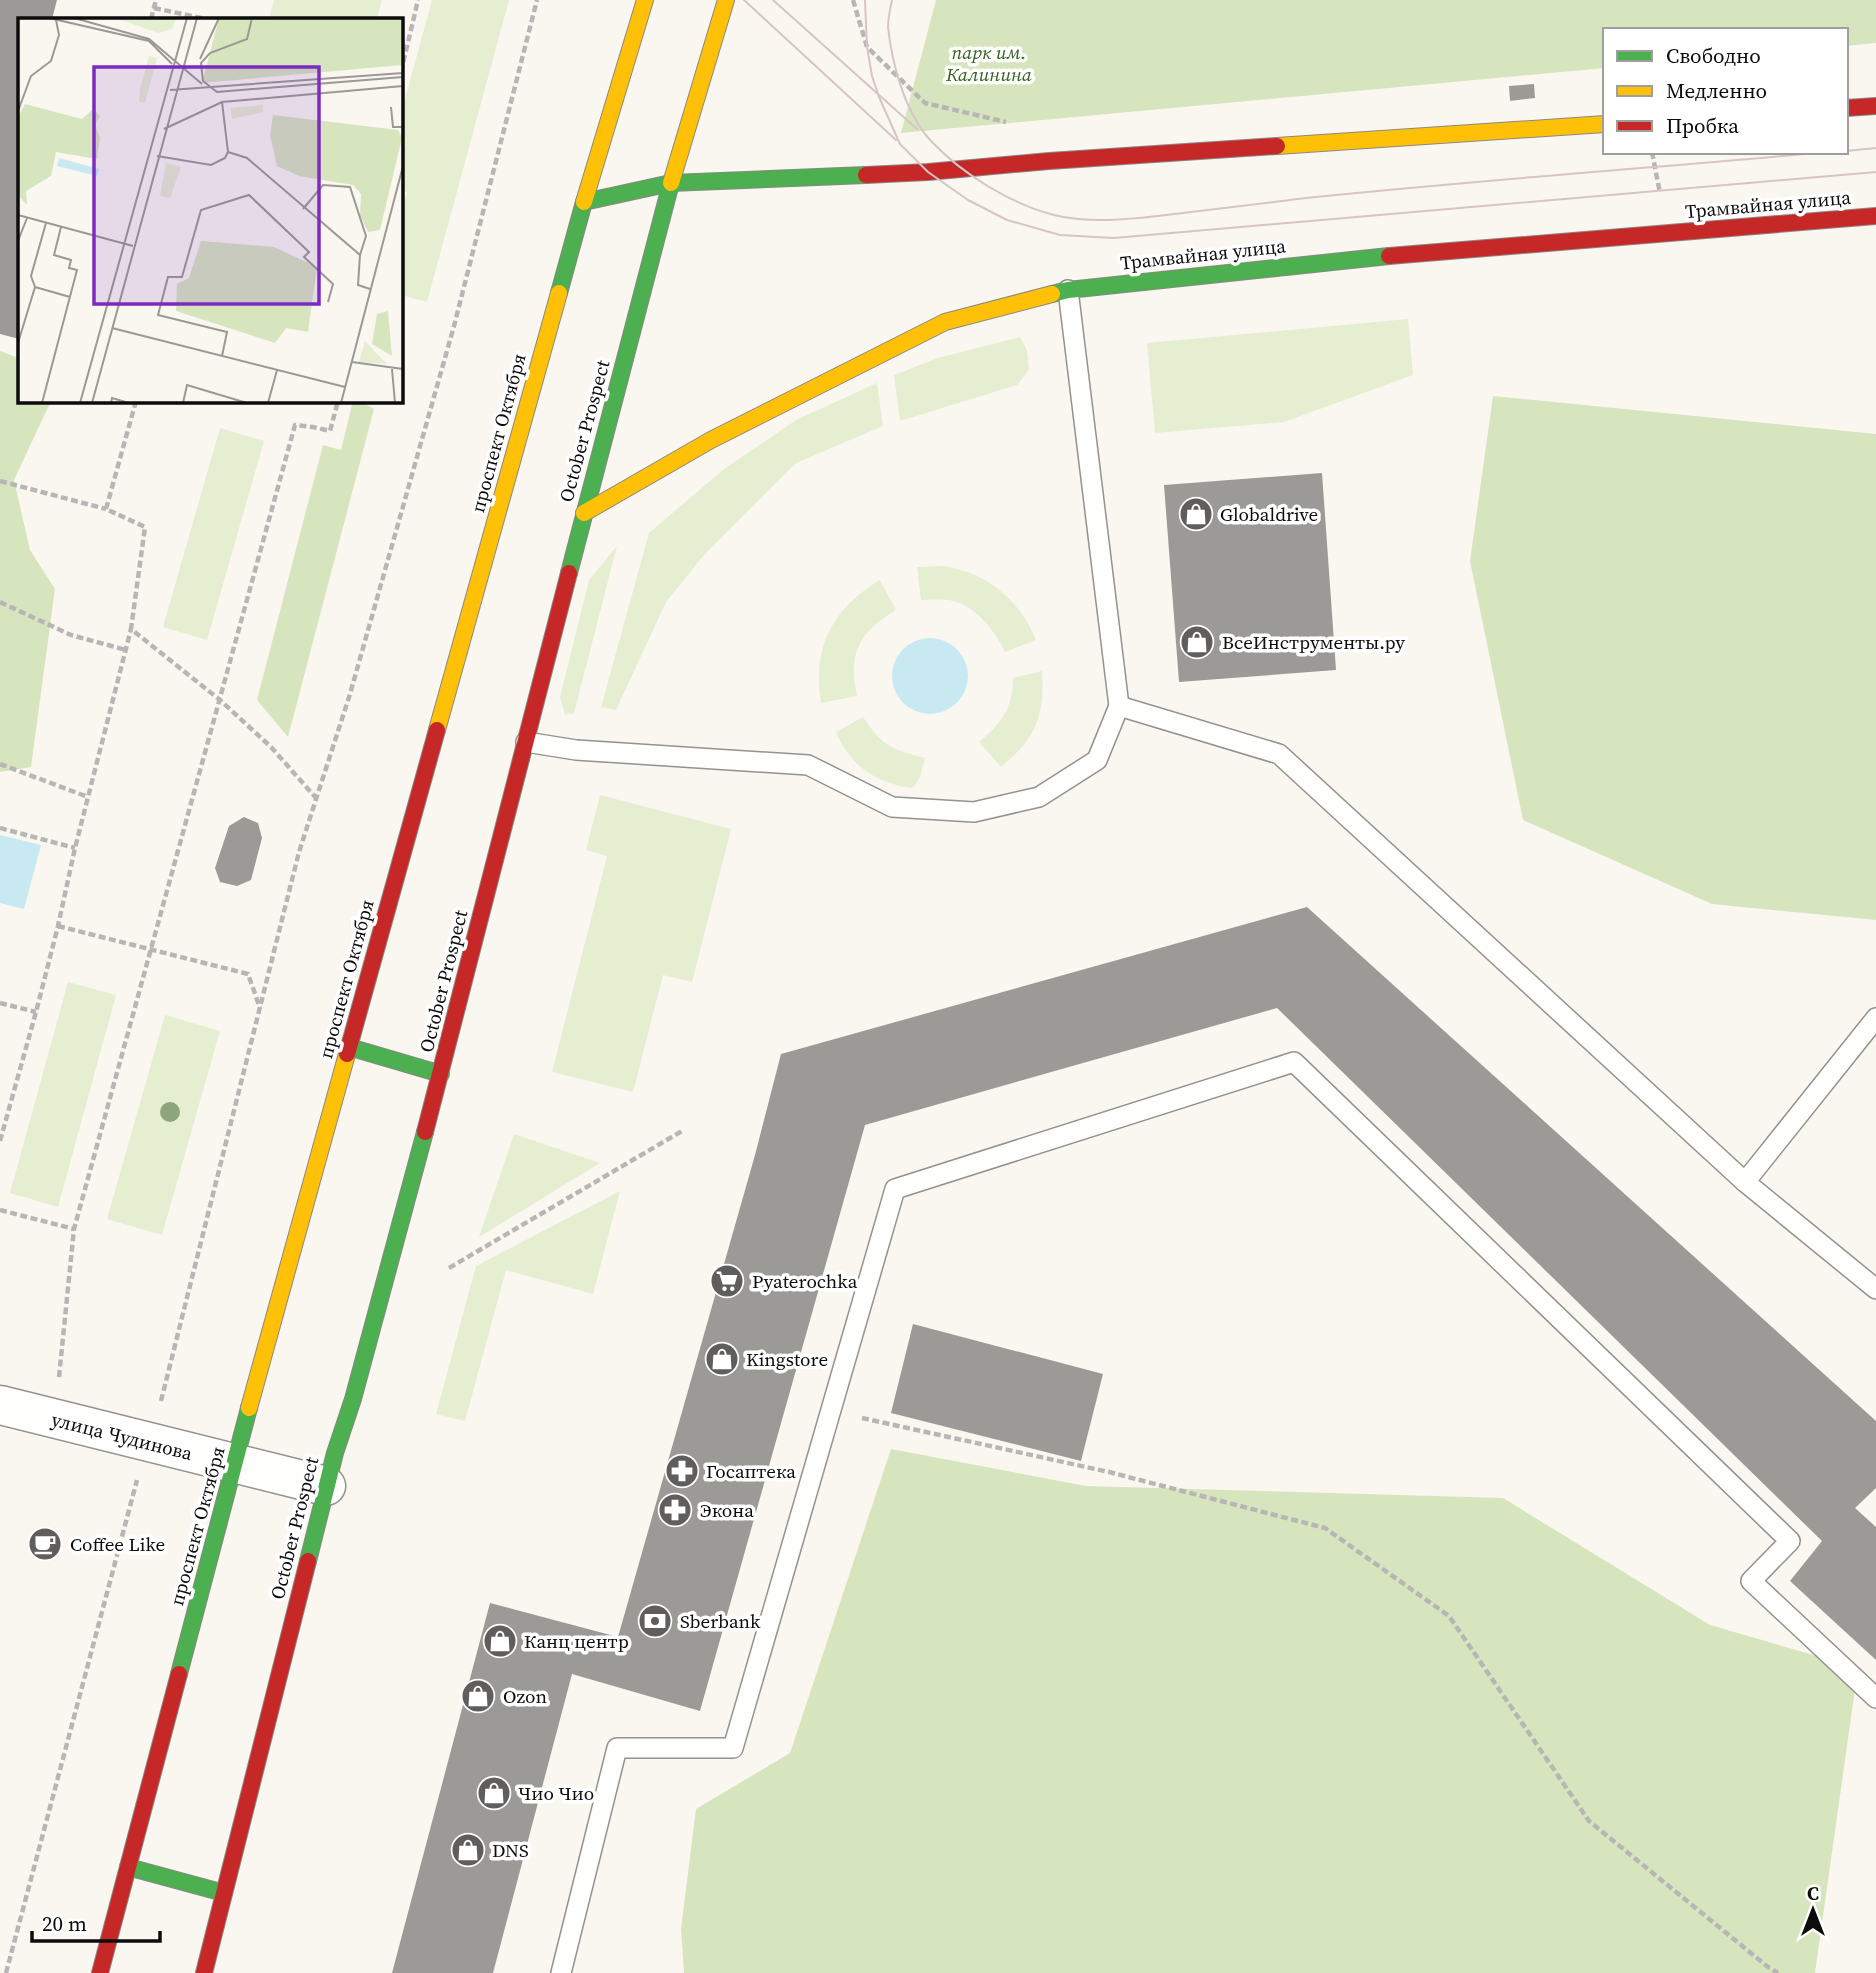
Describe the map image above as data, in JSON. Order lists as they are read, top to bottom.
{
  "streets": {
    "main road": ["Трамвайная улица", "October Prospect", "проспект Октября"],
    "street": ["улица Чудинова"]
  },
  "crossings": [
    ["Трамвайная улица", "October Prospect"],
    ["October Prospect", "улица Чудинова"],
    ["проспект Октября", "улица Чудинова"]
  ],
  "parks": ["парк им. Калинина"],
  "places": {
    "shop": [
      "Globaldrive",
      "ВсеИнструменты.ру",
      "Kingstore",
      "Канц центр",
      "Ozon",
      "Чио Чио",
      "DNS"
    ],
    "supermarket": ["Pyaterochka"],
    "pharmacy": ["Госаптека", "Экона"],
    "cafe": ["Coffee Like"],
    "bank": ["Sberbank"]
  },
  "legend": ["Свободно", "Медленно", "Пробка"],
  "scale_bar": "20 m",
  "north": "top"
}
